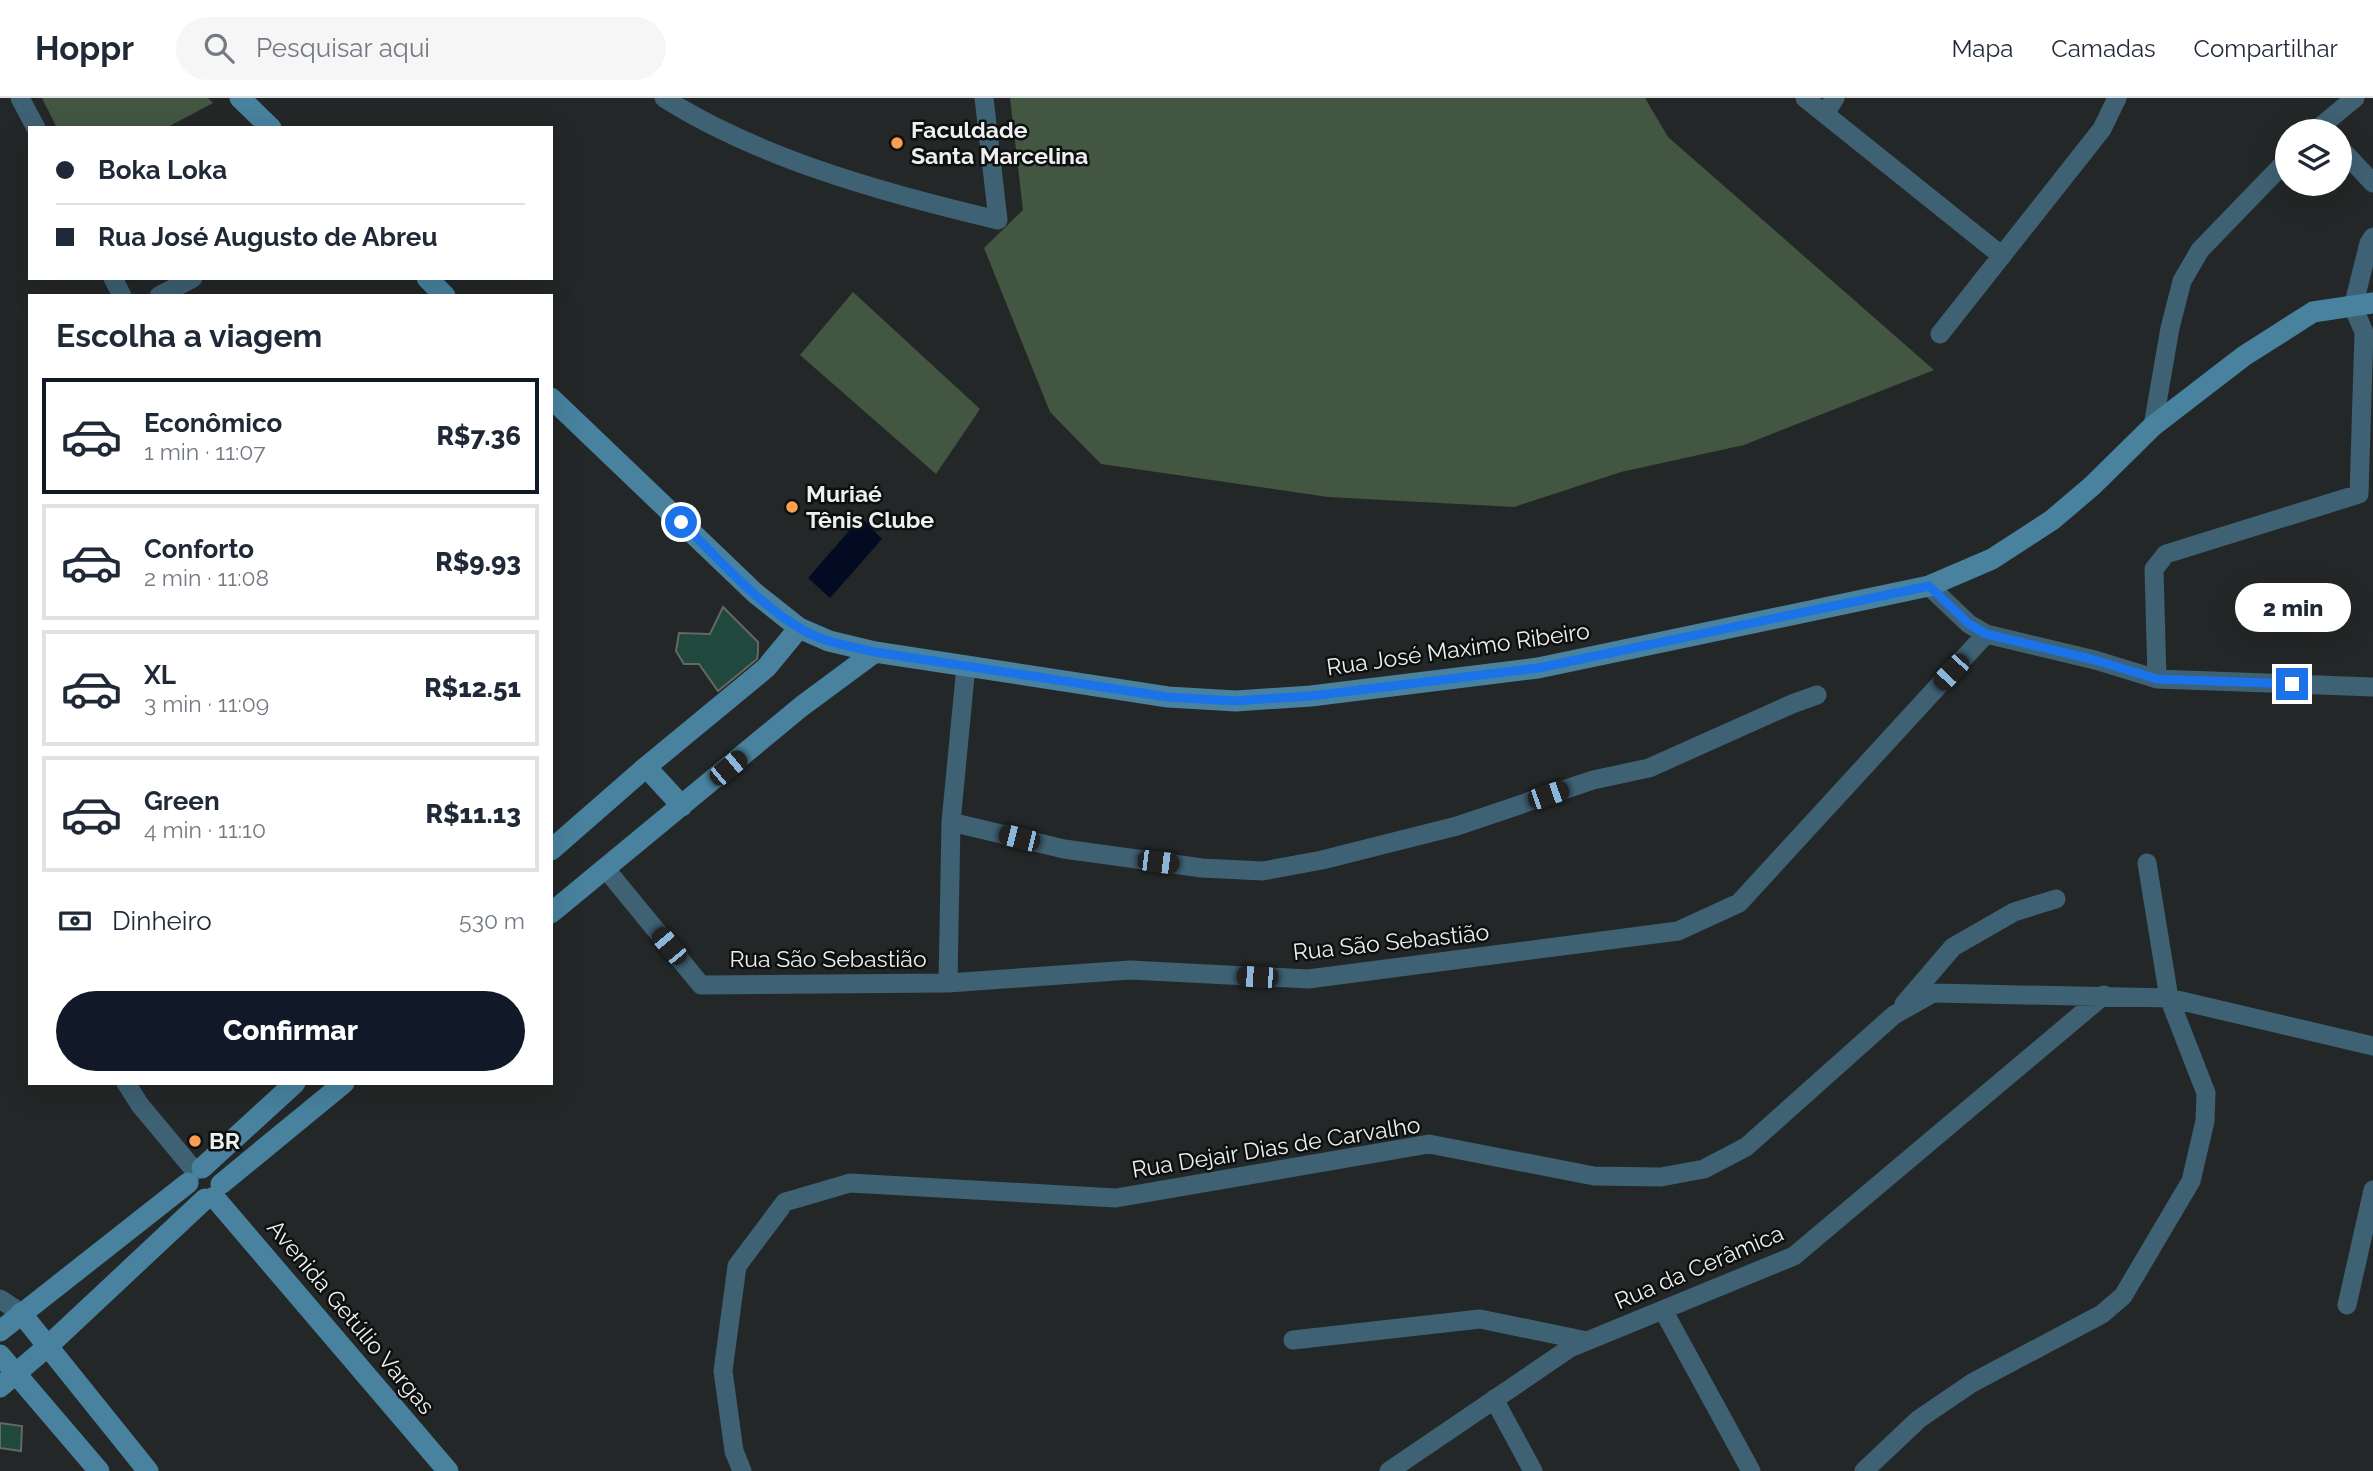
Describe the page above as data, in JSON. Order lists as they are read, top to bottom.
{
  "streets": {
    "street": [
      "Rua José Maximo Ribeiro",
      "Rua São Sebastião",
      "Rua Dejair Dias de Carvalho",
      "Rua da Cerâmica",
      "Avenida Getúlio Vargas"
    ]
  },
  "crossings": [
    ["Rua Dejair Dias de Carvalho", "Rua da Cerâmica"]
  ],
  "places": ["Faculdade Santa Marcelina", "Muriaé Tênis Clube", "BR"],
  "page": {
    "header": "Hoppr",
    "search": "Pesquisar aqui",
    "nav": ["Mapa", "Camadas", "Compartilhar"],
    "banner": ["Boka Loka", "Rua José Augusto de Abreu"],
    "heading": "Escolha a viagem",
    "list": [
      {
        "name": "Econômico",
        "note": "1 min · 11:07",
        "value": "R$7.36"
      },
      {
        "name": "Conforto",
        "note": "2 min · 11:08",
        "value": "R$9.93"
      },
      {
        "name": "XL",
        "note": "3 min · 11:09",
        "value": "R$12.51"
      },
      {
        "name": "Green",
        "note": "4 min · 11:10",
        "value": "R$11.13"
      }
    ],
    "bubble": "2 min",
    "pay": ["Dinheiro", "530 m"],
    "buttons": "Confirmar"
  }
}
